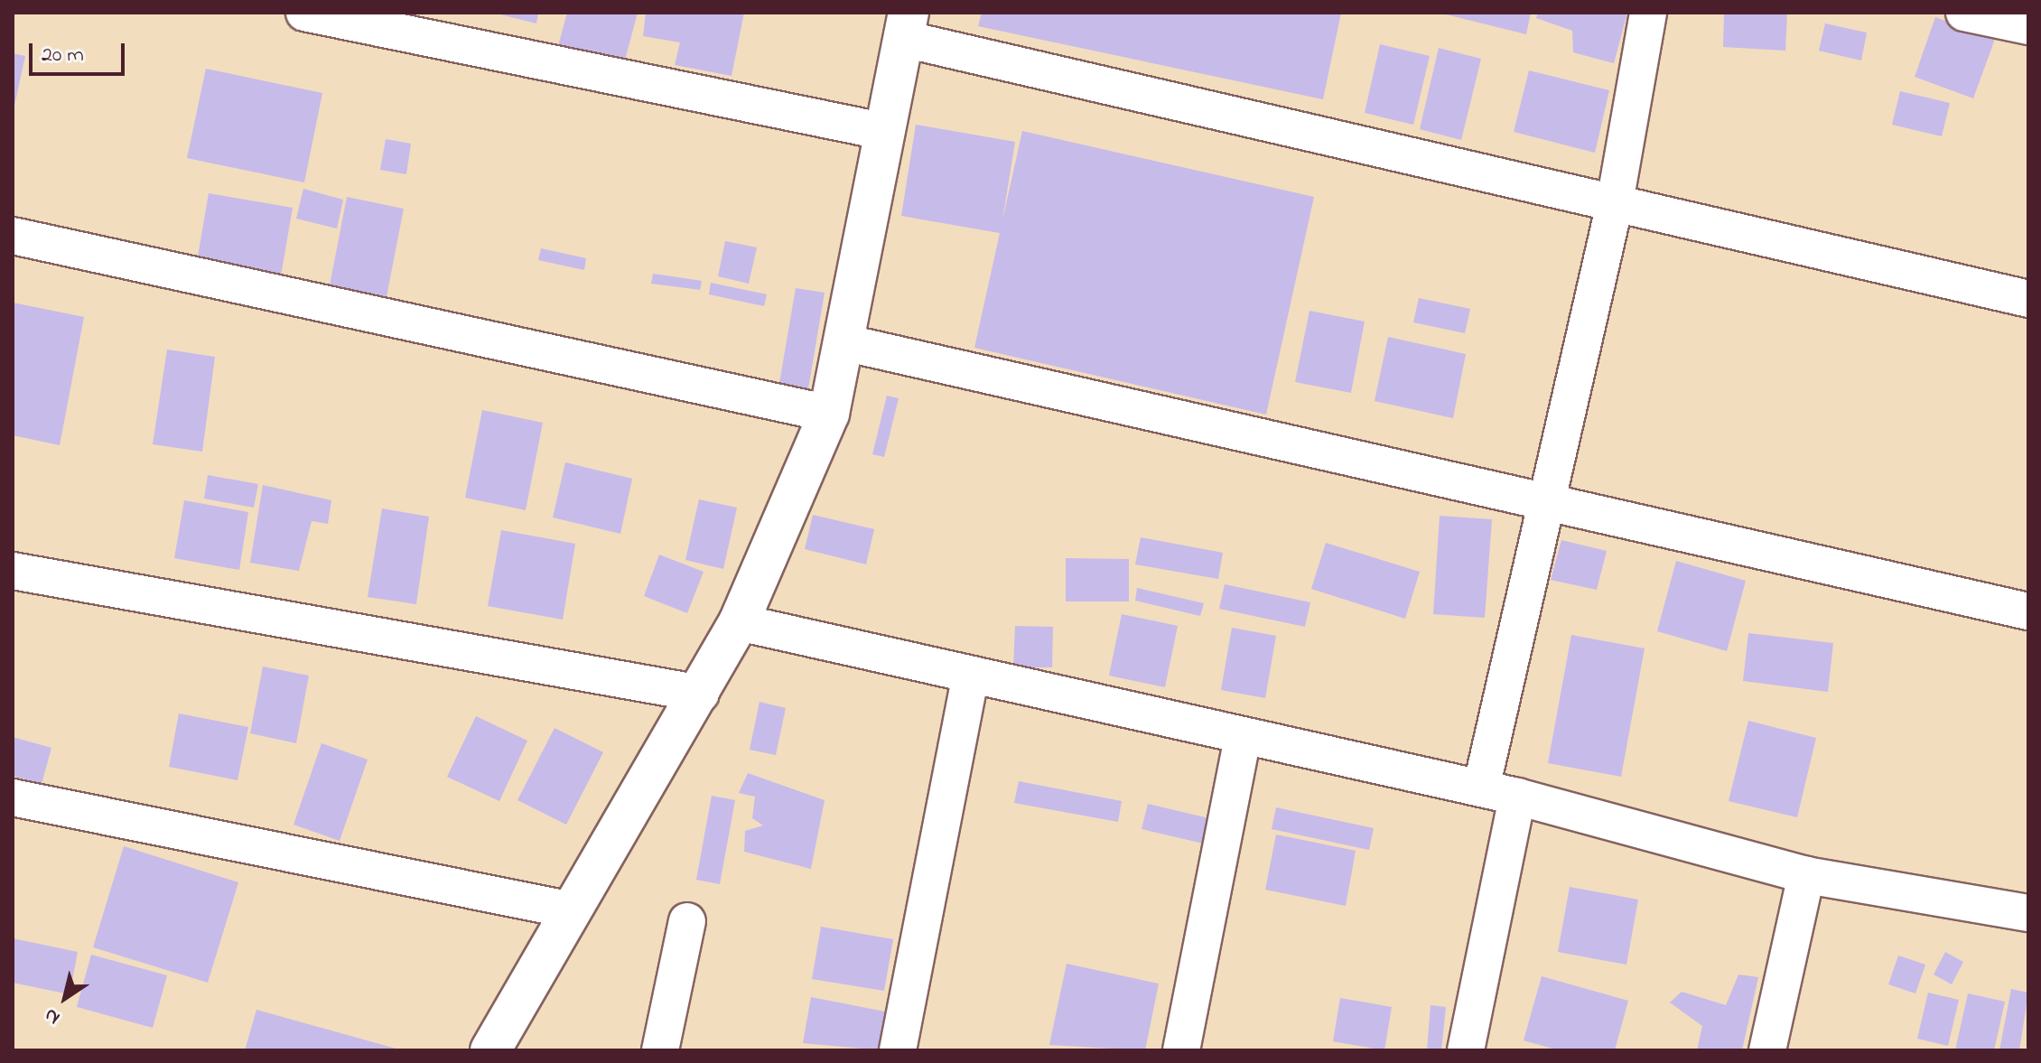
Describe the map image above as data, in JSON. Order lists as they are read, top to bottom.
{
  "scale_bar": "20 m",
  "north": "bottom left"
}
